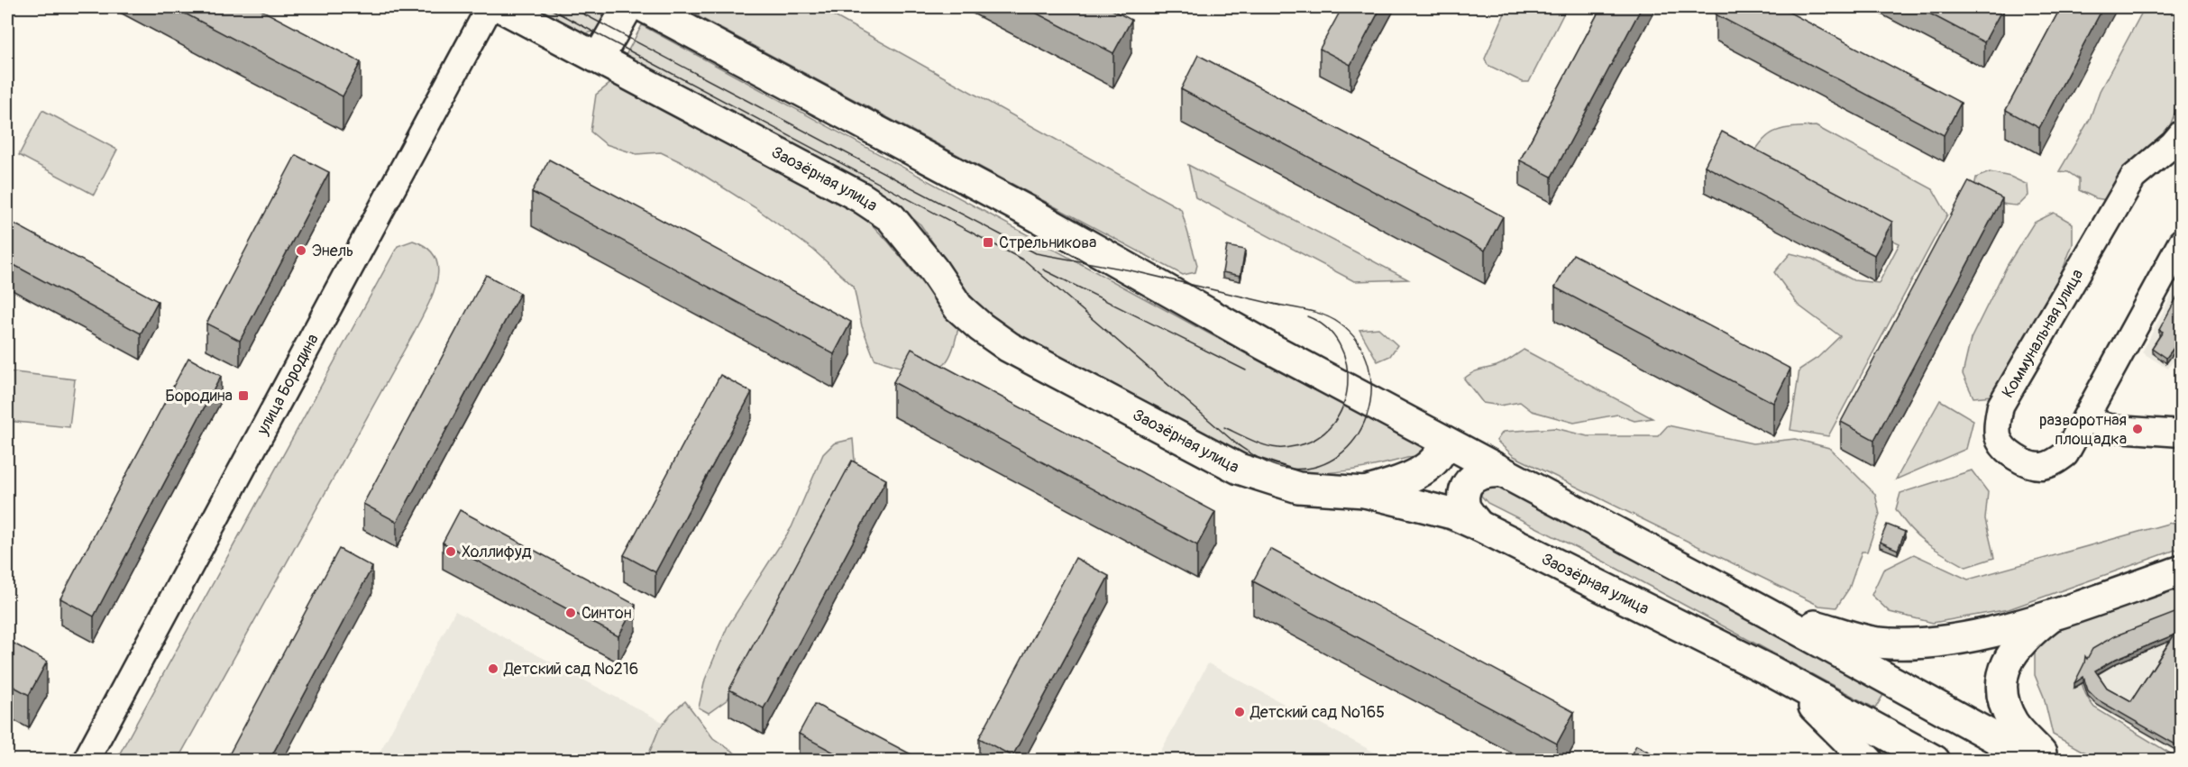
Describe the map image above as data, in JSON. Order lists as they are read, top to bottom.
{
  "streets": {
    "main road": ["Заозёрная улица"],
    "street": ["Коммунальная улица", "улица Бородина"]
  },
  "places": {
    "transit": ["Стрельникова", "Бородина"],
    "other": [
      "Энель",
      "разворотная площадка",
      "Холлифуд",
      "Синтон",
      "Детский сад №216",
      "Детский сад №165"
    ]
  }
}
